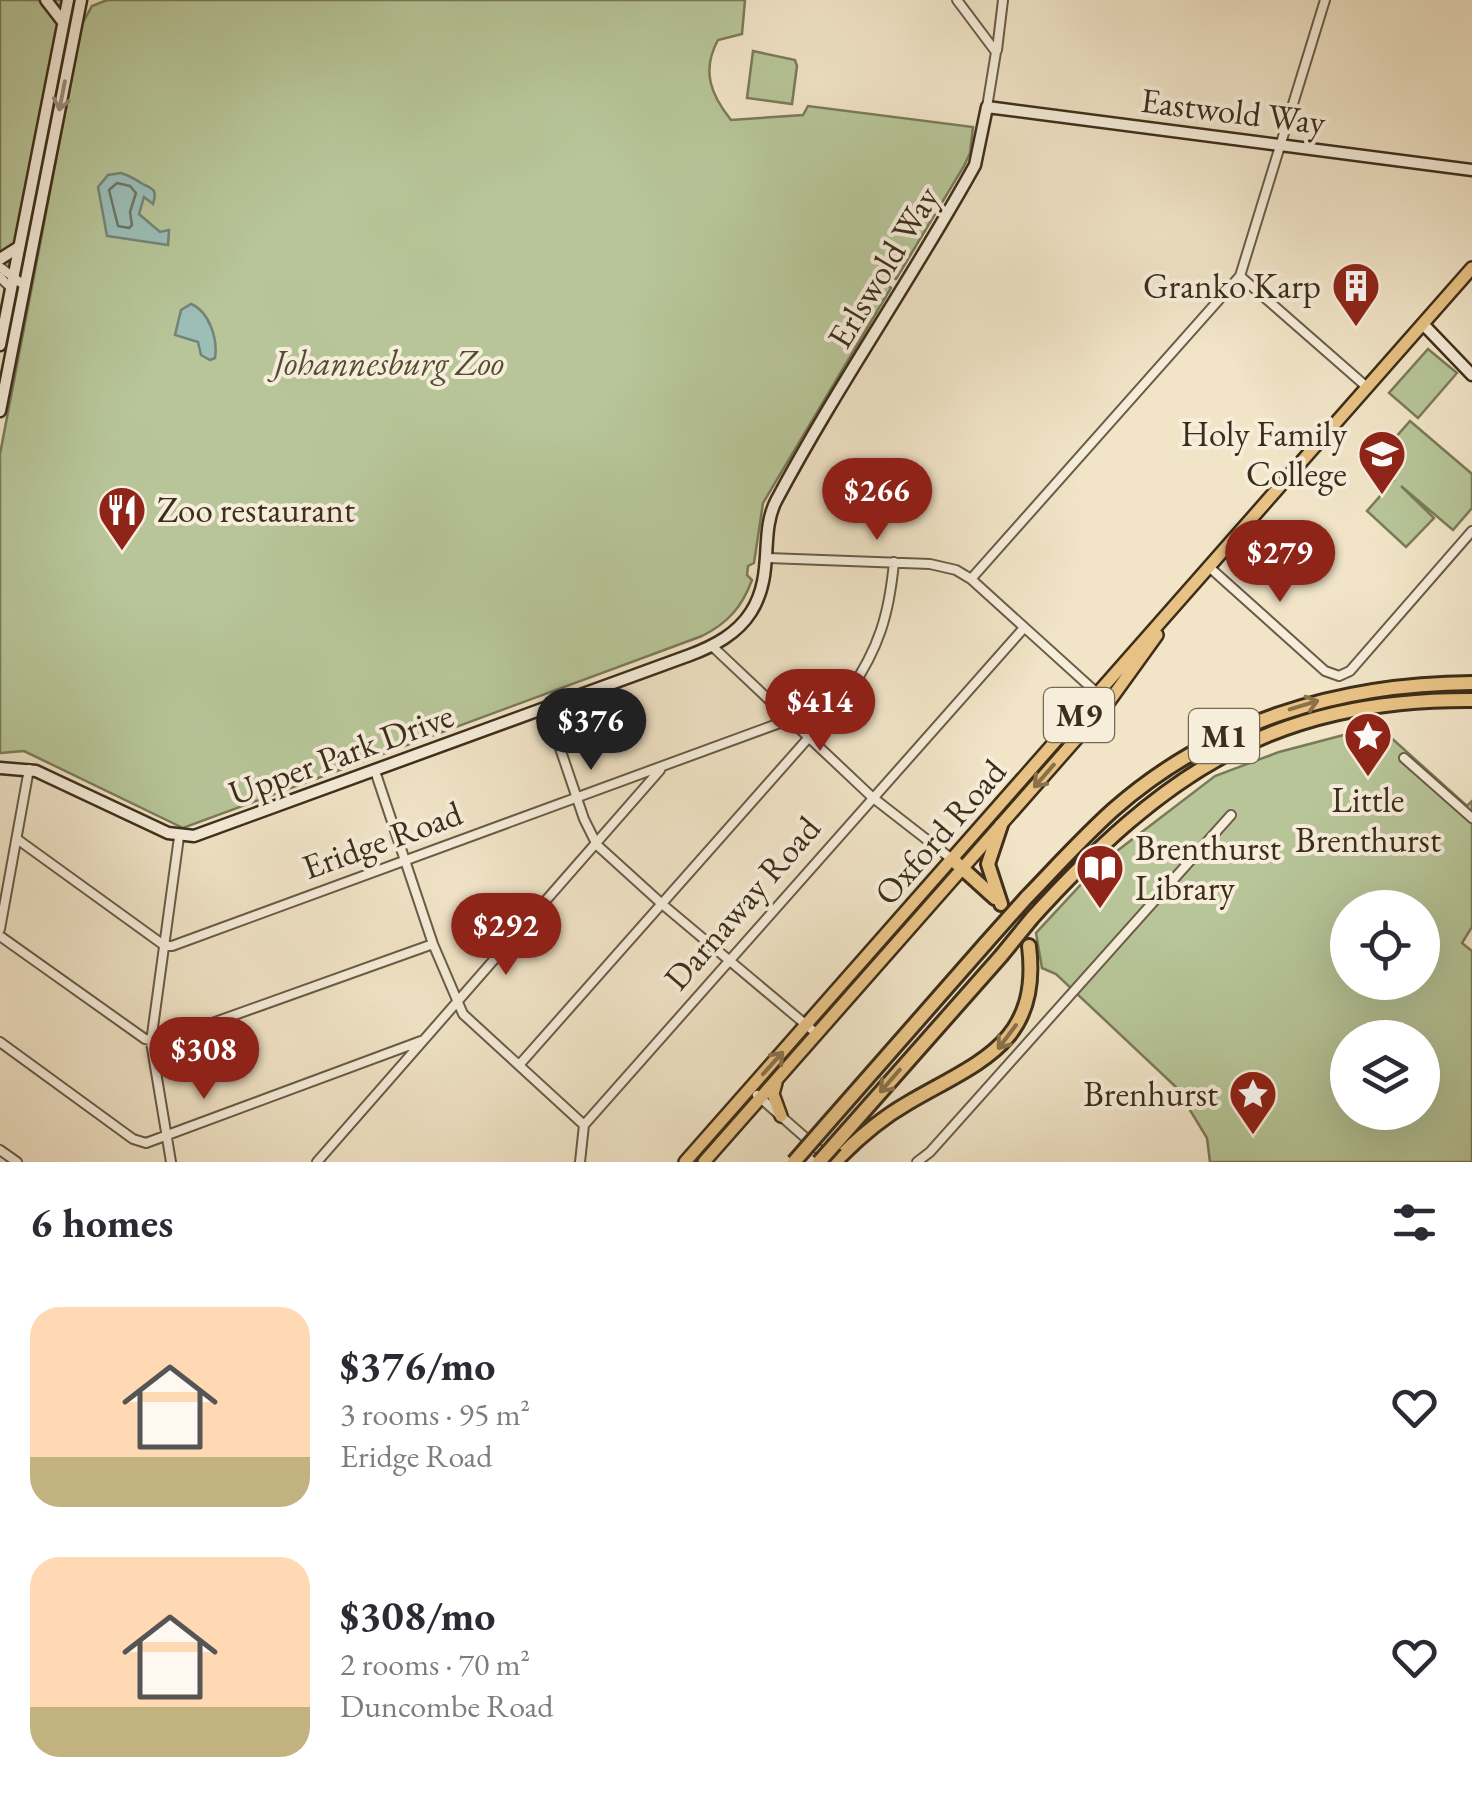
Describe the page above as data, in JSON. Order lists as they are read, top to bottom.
{
  "streets": {
    "highway": ["M1"],
    "main road": [
      "Eastwold Way",
      "Erlswold Way",
      "M9",
      "Upper Park Drive",
      "Oxford Road"
    ],
    "street": ["Eridge Road", "Darnaway Road"]
  },
  "crossings": [
    ["Eastwold Way", "Erlswold Way"],
    ["Erlswold Way", "Upper Park Drive"]
  ],
  "parks": ["Johannesburg Zoo"],
  "places": {
    "building": ["Granko Karp"],
    "school or university": ["Holy Family College"],
    "restaurant": ["Zoo restaurant"],
    "place": ["Little Brenthurst", "Brenhurst"],
    "library": ["Brenthurst Library"]
  },
  "page": {
    "price": [
      "$266",
      "$279",
      "$414",
      "$376",
      "$292",
      "$308"
    ],
    "heading": "6 homes",
    "list": [
      {
        "name": "$376/mo",
        "note": "3 rooms · 95 m² · Eridge Road"
      },
      {
        "name": "$308/mo",
        "note": "2 rooms · 70 m² · Duncombe Road"
      }
    ]
  }
}
